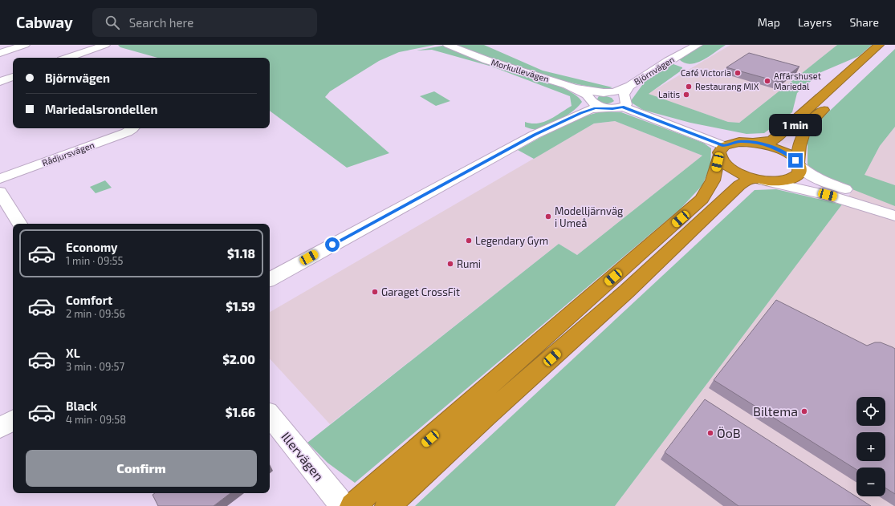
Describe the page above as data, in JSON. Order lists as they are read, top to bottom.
{
  "streets": {
    "street": [
      "Morkullevägen",
      "Björnvägen",
      "Rådjursvägen",
      "Illervägen"
    ]
  },
  "crossings": [
    ["Morkullevägen", "Björnvägen"]
  ],
  "places": [
    "Café Victoria",
    "Affärshuset Mariedal",
    "Restaurang MIX",
    "Laitis",
    "Modelljärnväg i Umeå",
    "Legendary Gym",
    "Rumi",
    "Garaget CrossFit",
    "Biltema",
    "ÖoB"
  ],
  "page": {
    "header": "Cabway",
    "search": "Search here",
    "nav": ["Map", "Layers", "Share"],
    "banner": ["Björnvägen", "Mariedalsrondellen"],
    "bubble": "1 min",
    "list": [
      {
        "name": "Economy",
        "note": "1 min · 09:55",
        "value": "$1.18"
      },
      {
        "name": "Comfort",
        "note": "2 min · 09:56",
        "value": "$1.59"
      },
      {
        "name": "XL",
        "note": "3 min · 09:57",
        "value": "$2.00"
      },
      {
        "name": "Black",
        "note": "4 min · 09:58",
        "value": "$1.66"
      }
    ],
    "map_buttons": ["+", "−"],
    "buttons": "Confirm"
  }
}
